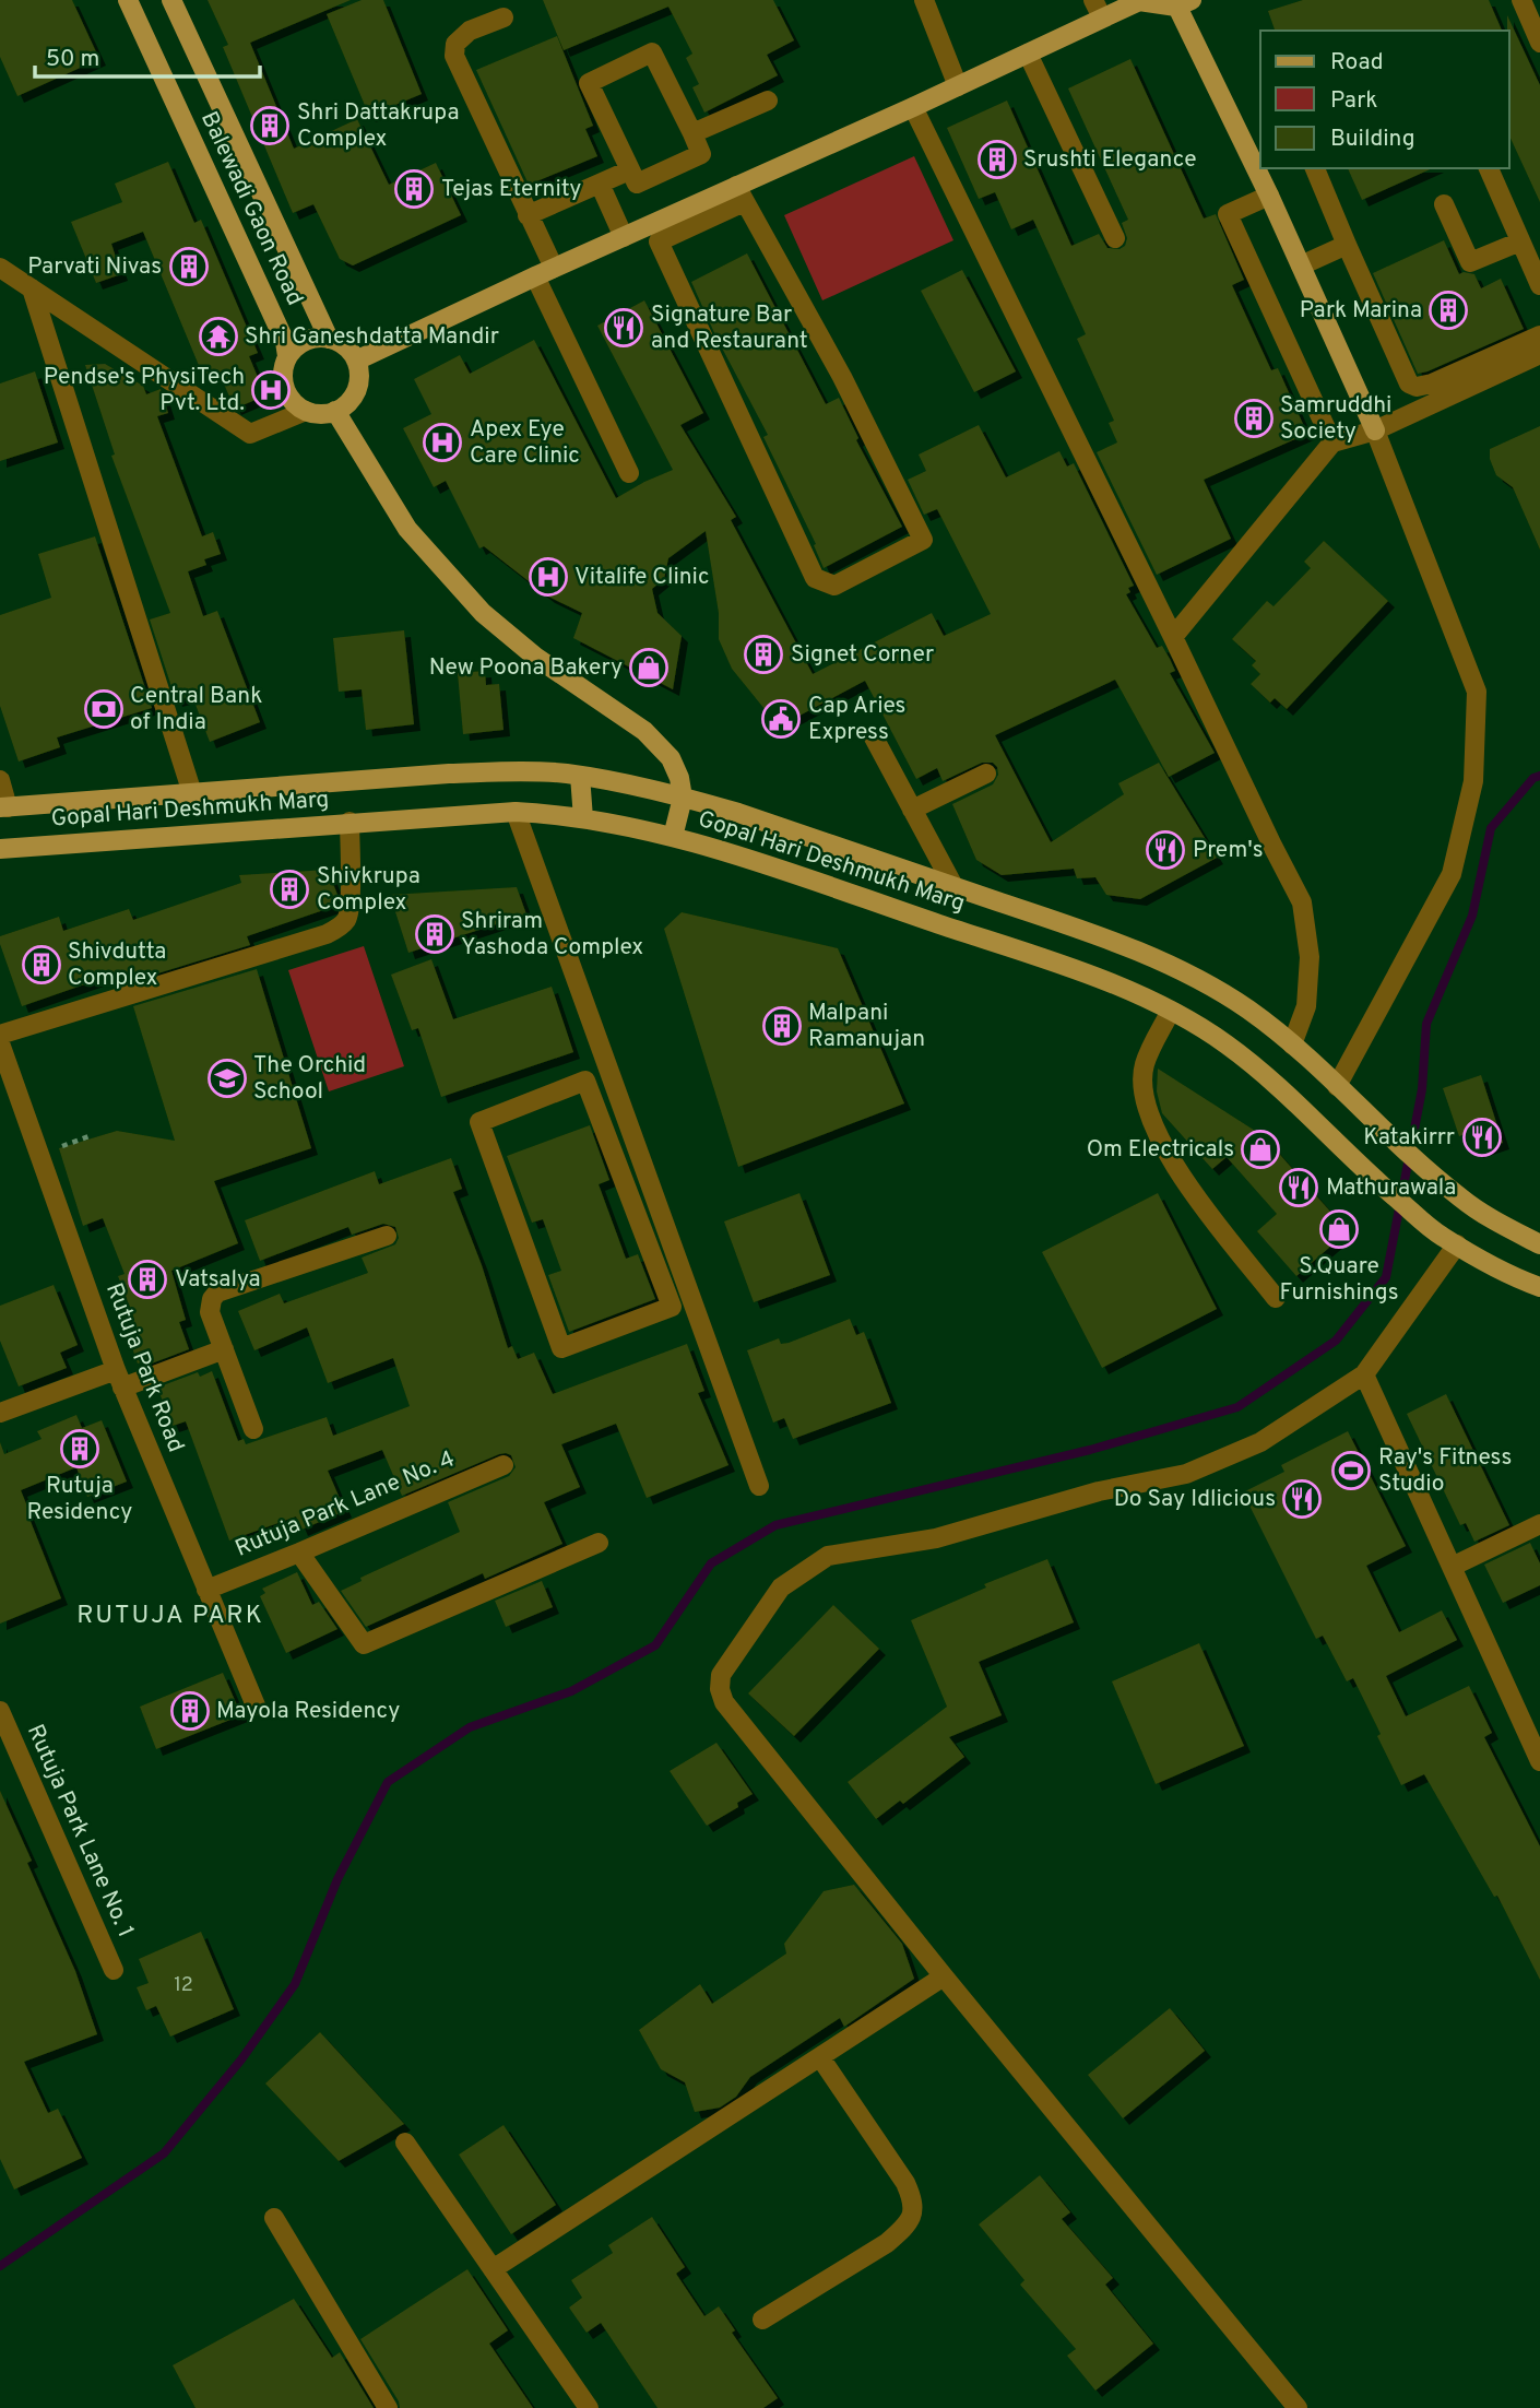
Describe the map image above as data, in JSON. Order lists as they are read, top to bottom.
{
  "streets": {
    "main road": ["Balewadi Gaon Road", "Gopal Hari Deshmukh Marg"],
    "street": ["Rutuja Park Road", "Rutuja Park Lane No. 4", "Rutuja Park Lane No. 1"]
  },
  "crossings": [
    ["Rutuja Park Road", "Rutuja Park Lane No. 4"]
  ],
  "districts": ["RUTUJA PARK"],
  "places": {
    "building": [
      "Shri Dattakrupa Complex",
      "Srushti Elegance",
      "Tejas Eternity",
      "Parvati Nivas",
      "Park Marina",
      "Samruddhi Society",
      "Signet Corner",
      "Shivkrupa Complex",
      "Shriram Yashoda Complex",
      "Shivdutta Complex",
      "Malpani Ramanujan",
      "Vatsalya",
      "Rutuja Residency",
      "Mayola Residency"
    ],
    "restaurant": [
      "Signature Bar and Restaurant",
      "Prem's",
      "Katakirrr",
      "Mathurawala",
      "Do Say Idlicious"
    ],
    "temple": ["Shri Ganeshdatta Mandir"],
    "hospital": ["Pendse's PhysiTech Pvt. Ltd.", "Apex Eye Care Clinic", "Vitalife Clinic"],
    "shop": ["New Poona Bakery", "Om Electricals", "S.Quare Furnishings"],
    "bank": ["Central Bank of India"],
    "public building": ["Cap Aries Express"],
    "school or university": ["The Orchid School"],
    "sports": ["Ray's Fitness Studio"]
  },
  "house_numbers": ["12"],
  "legend": ["Road", "Park", "Building"],
  "scale_bar": "50 m"
}
